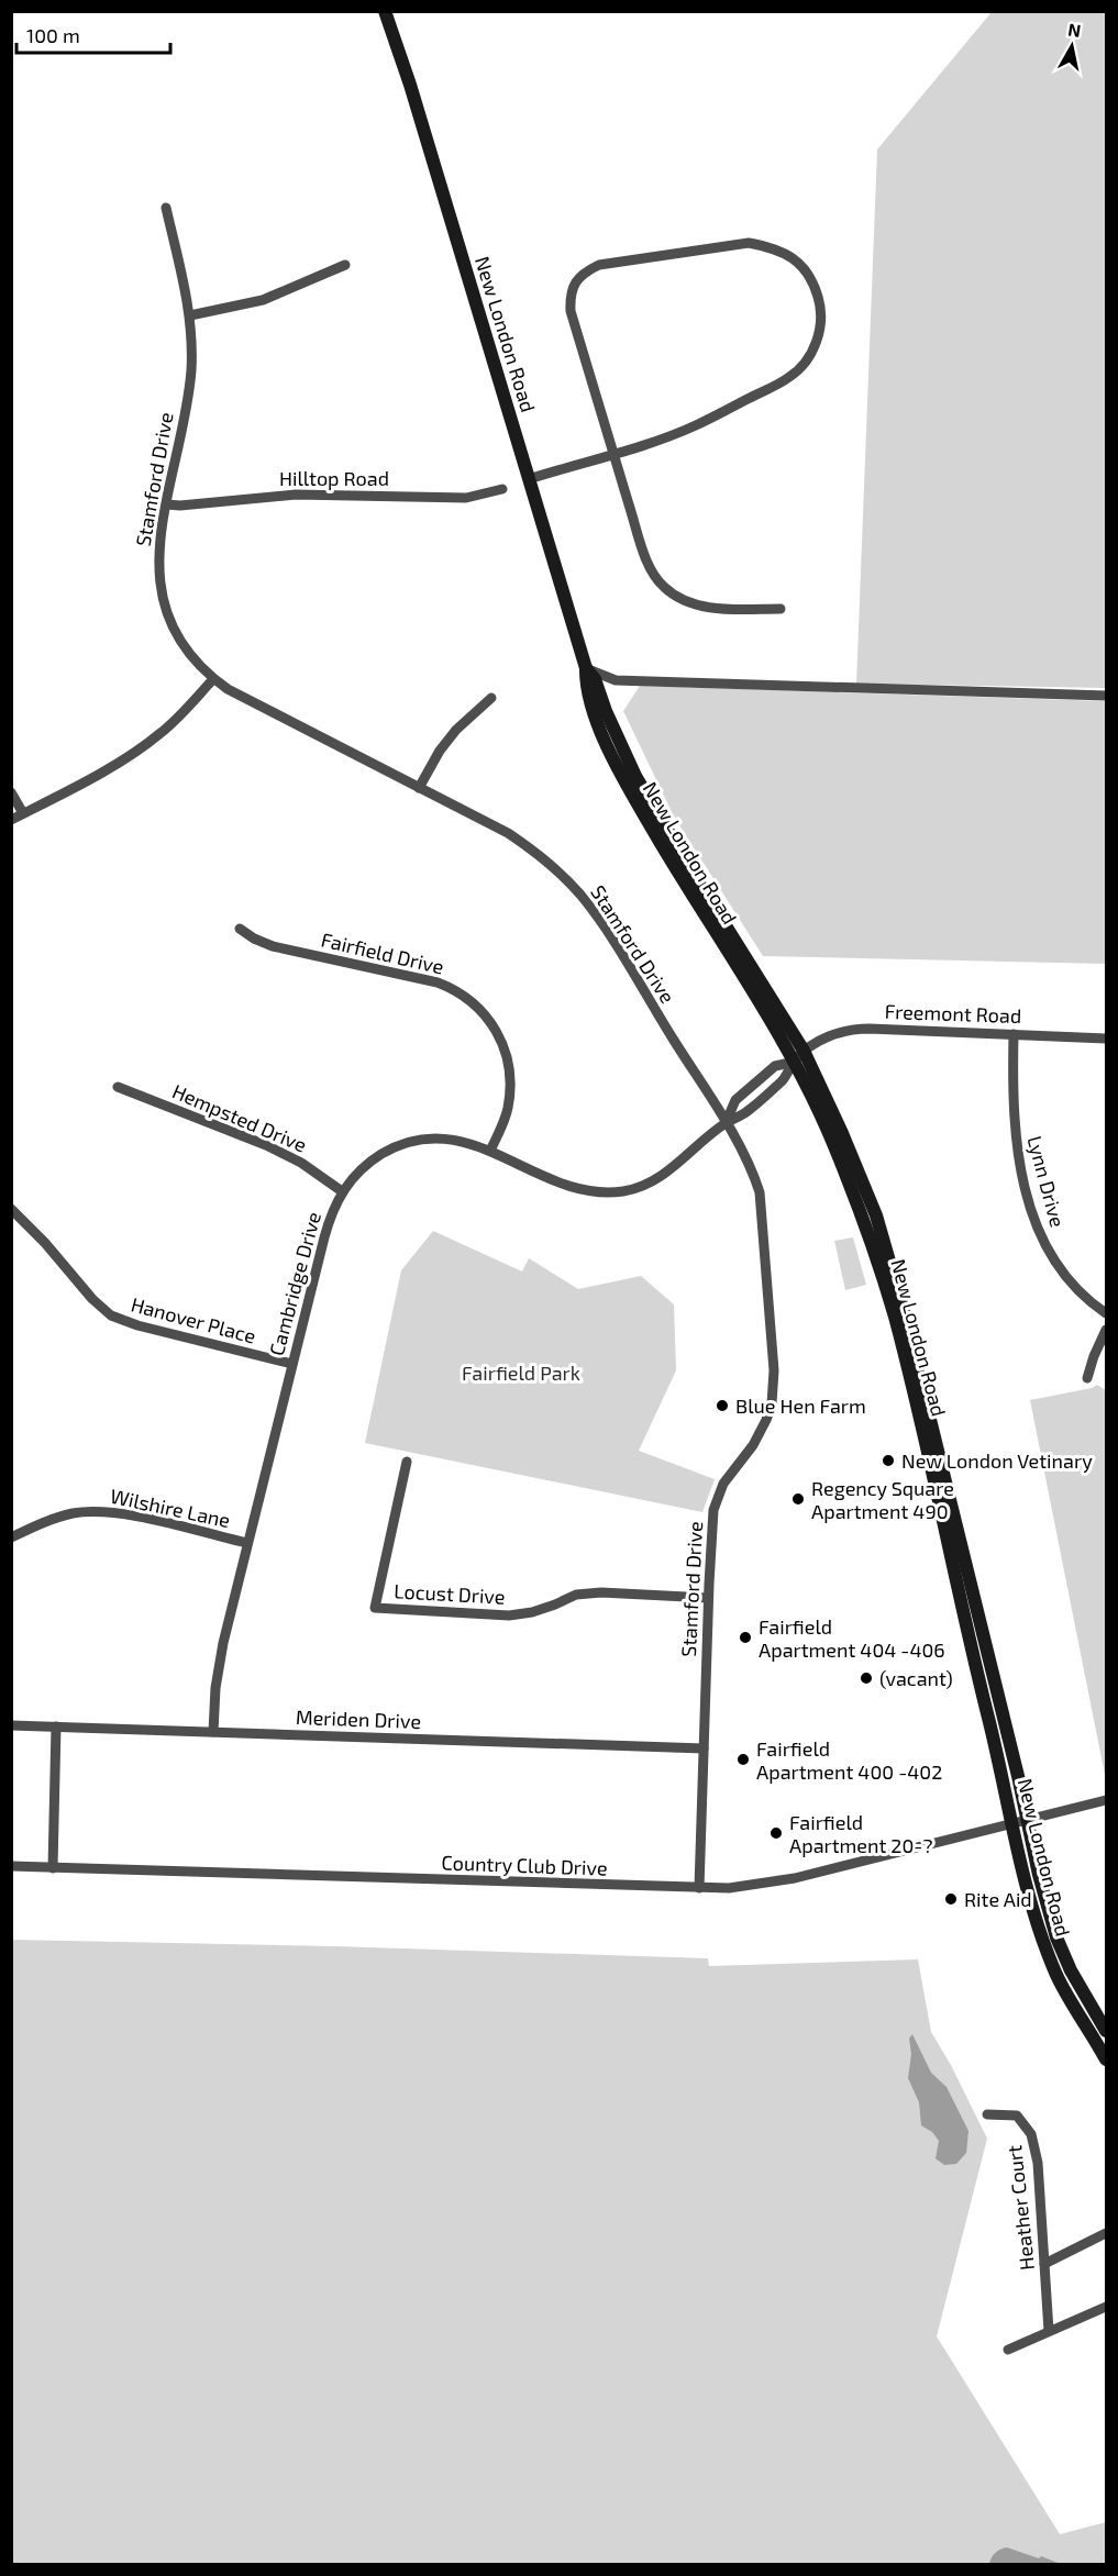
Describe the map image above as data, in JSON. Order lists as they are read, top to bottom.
{
  "streets": {
    "main road": ["New London Road"],
    "street": [
      "Hilltop Road",
      "Stamford Drive",
      "Fairfield Drive",
      "Freemont Road",
      "Hempsted Drive",
      "Lynn Drive",
      "Cambridge Drive",
      "Hanover Place",
      "Wilshire Lane",
      "Locust Drive",
      "Meriden Drive",
      "Country Club Drive",
      "Heather Court"
    ]
  },
  "crossings": [
    ["New London Road", "Freemont Road"],
    ["New London Road", "Cambridge Drive"],
    ["New London Road", "Country Club Drive"],
    ["Hilltop Road", "Stamford Drive"],
    ["Stamford Drive", "Cambridge Drive"],
    ["Stamford Drive", "Locust Drive"],
    ["Stamford Drive", "Meriden Drive"],
    ["Stamford Drive", "Country Club Drive"],
    ["Fairfield Drive", "Cambridge Drive"],
    ["Freemont Road", "Lynn Drive"],
    ["Freemont Road", "Cambridge Drive"],
    ["Hempsted Drive", "Cambridge Drive"],
    ["Cambridge Drive", "Hanover Place"],
    ["Cambridge Drive", "Wilshire Lane"],
    ["Cambridge Drive", "Meriden Drive"]
  ],
  "parks": ["Fairfield Park"],
  "places": [
    "Blue Hen Farm",
    "New London Vetinary",
    "Regency Square Apartment 490",
    "Fairfield Apartment 404 -406",
    "(vacant)",
    "Fairfield Apartment 400 -402",
    "Fairfield Apartment 20-?",
    "Rite Aid"
  ],
  "scale_bar": "100 m",
  "north": "top"
}
